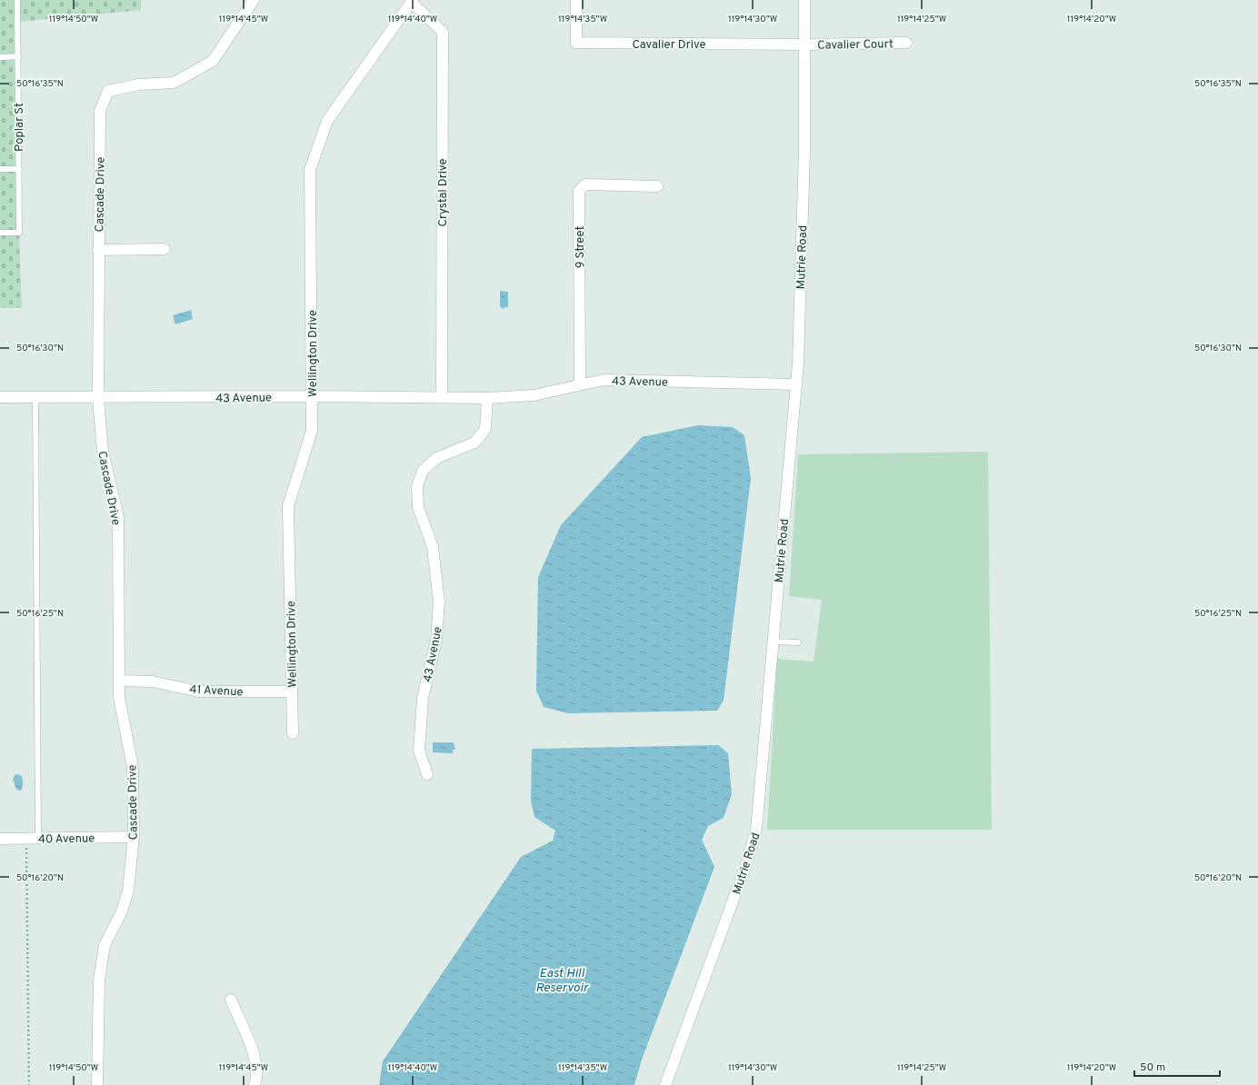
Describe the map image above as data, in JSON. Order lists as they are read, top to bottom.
{
  "streets": {
    "street": [
      "Cavalier Drive",
      "Cavalier Court",
      "Crystal Drive",
      "Cascade Drive",
      "9 Street",
      "Mutrie Road",
      "Wellington Drive",
      "43 Avenue",
      "41 Avenue",
      "40 Avenue"
    ],
    "lane": ["Poplar St"]
  },
  "crossings": [
    ["Cavalier Drive", "Cavalier Court"],
    ["Cavalier Drive", "Mutrie Road"],
    ["Cavalier Court", "Mutrie Road"],
    ["Crystal Drive", "Wellington Drive"],
    ["Crystal Drive", "43 Avenue"],
    ["Cascade Drive", "43 Avenue"],
    ["Cascade Drive", "41 Avenue"],
    ["Cascade Drive", "40 Avenue"],
    ["9 Street", "43 Avenue"],
    ["Mutrie Road", "43 Avenue"],
    ["Wellington Drive", "43 Avenue"],
    ["Wellington Drive", "41 Avenue"]
  ],
  "water": ["East Hill Reservoir"],
  "scale_bar": "50 m",
  "coordinates": [
    "119°14'50\"W",
    "119°14'45\"W",
    "119°14'40\"W",
    "119°14'35\"W",
    "119°14'30\"W",
    "119°14'25\"W",
    "119°14'20\"W",
    "50°16'35\"N",
    "50°16'30\"N",
    "50°16'25\"N",
    "50°16'20\"N"
  ]
}
